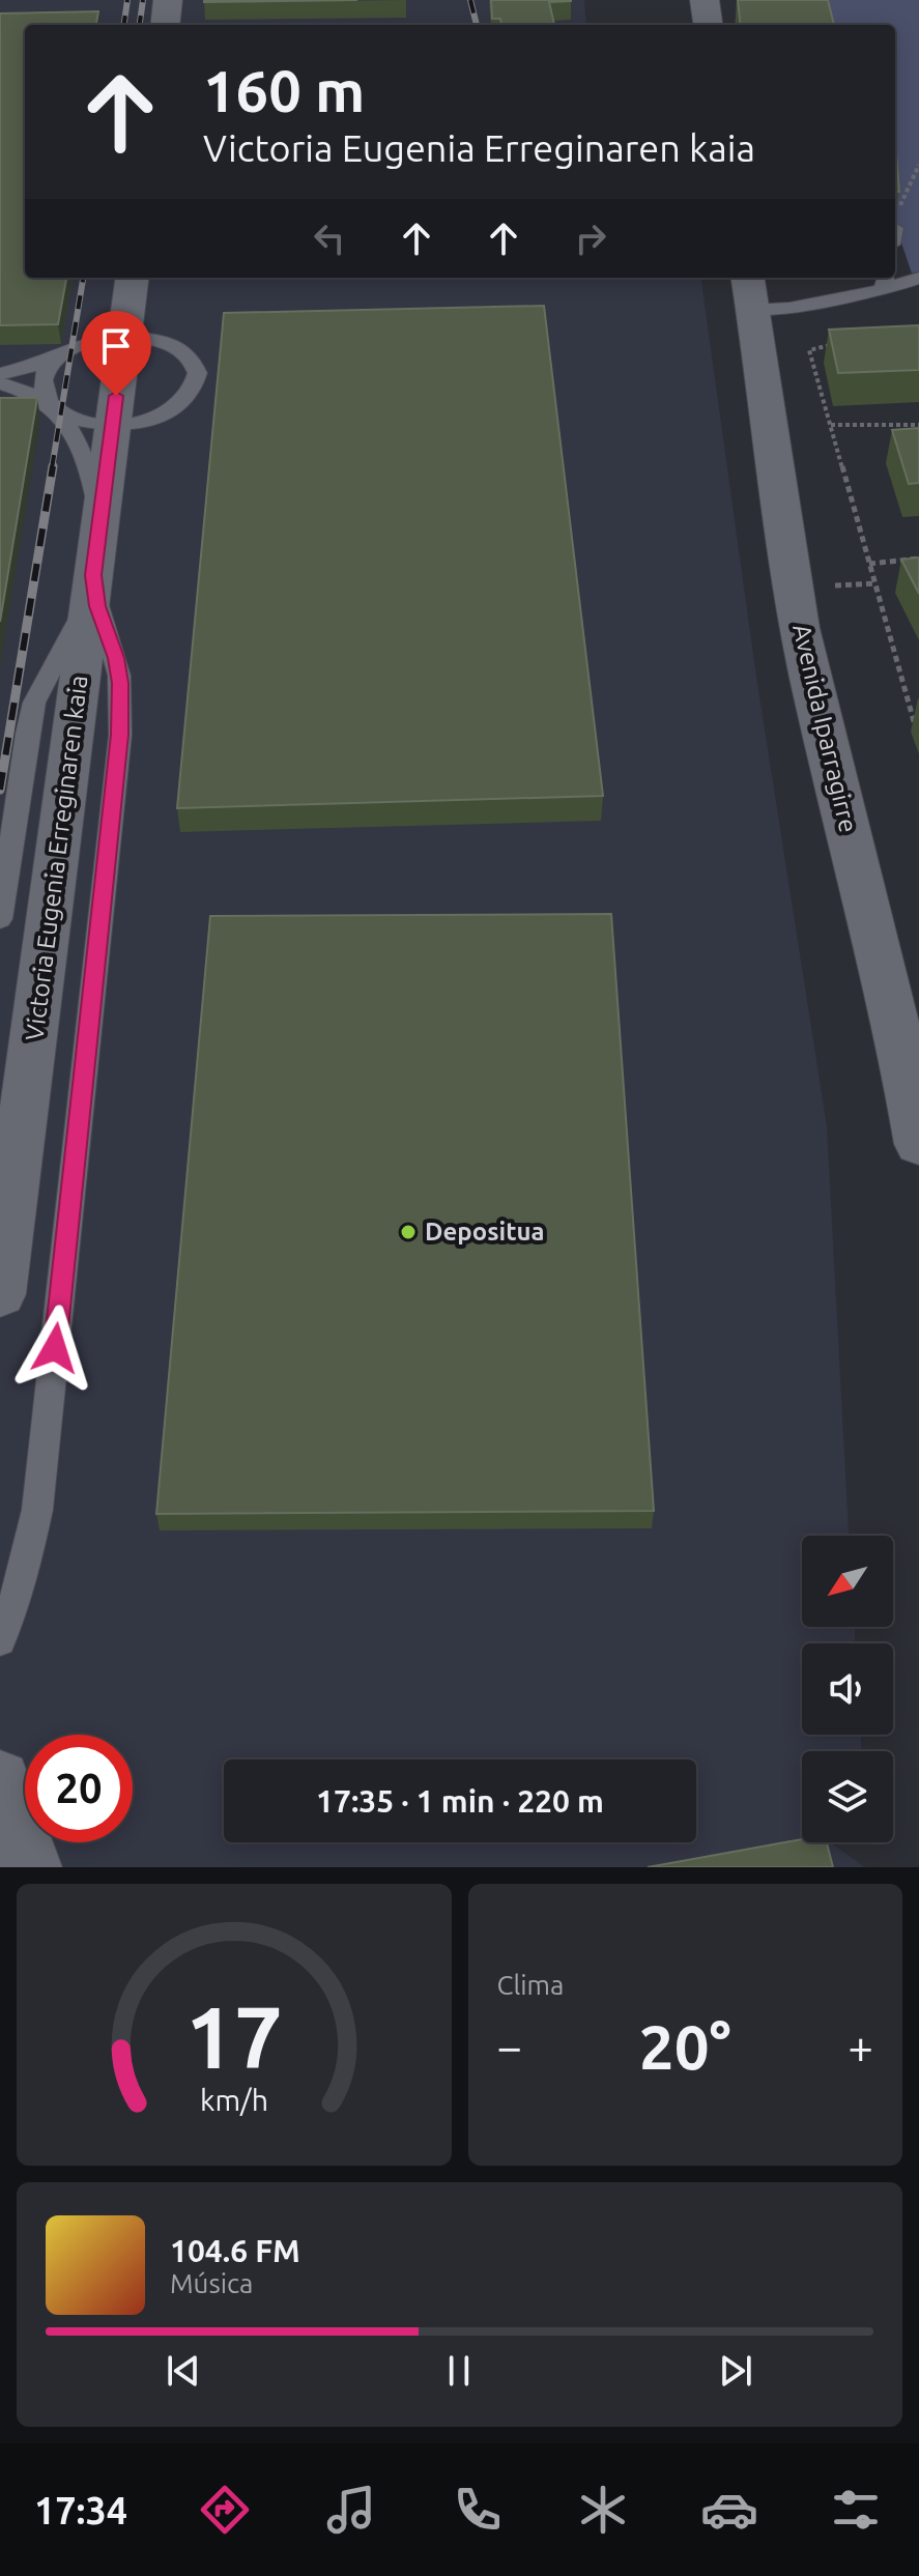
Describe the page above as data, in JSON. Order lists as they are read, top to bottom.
{
  "streets": {
    "street": ["Avenida Iparragirre", "Victoria Eugenia Erreginaren kaia"]
  },
  "places": ["Depositua"],
  "north": "bottom left",
  "page": {
    "turn": ["160 m", "Victoria Eugenia Erreginaren kaia"],
    "limit": "20",
    "trip": "17:35 · 1 min · 220 m",
    "tile": "Clima",
    "heat": ["−", "20°", "+"],
    "song": ["104.6 FM", "Música"],
    "tabs": "17:34",
    "gauge": ["17", "km/h"]
  }
}
